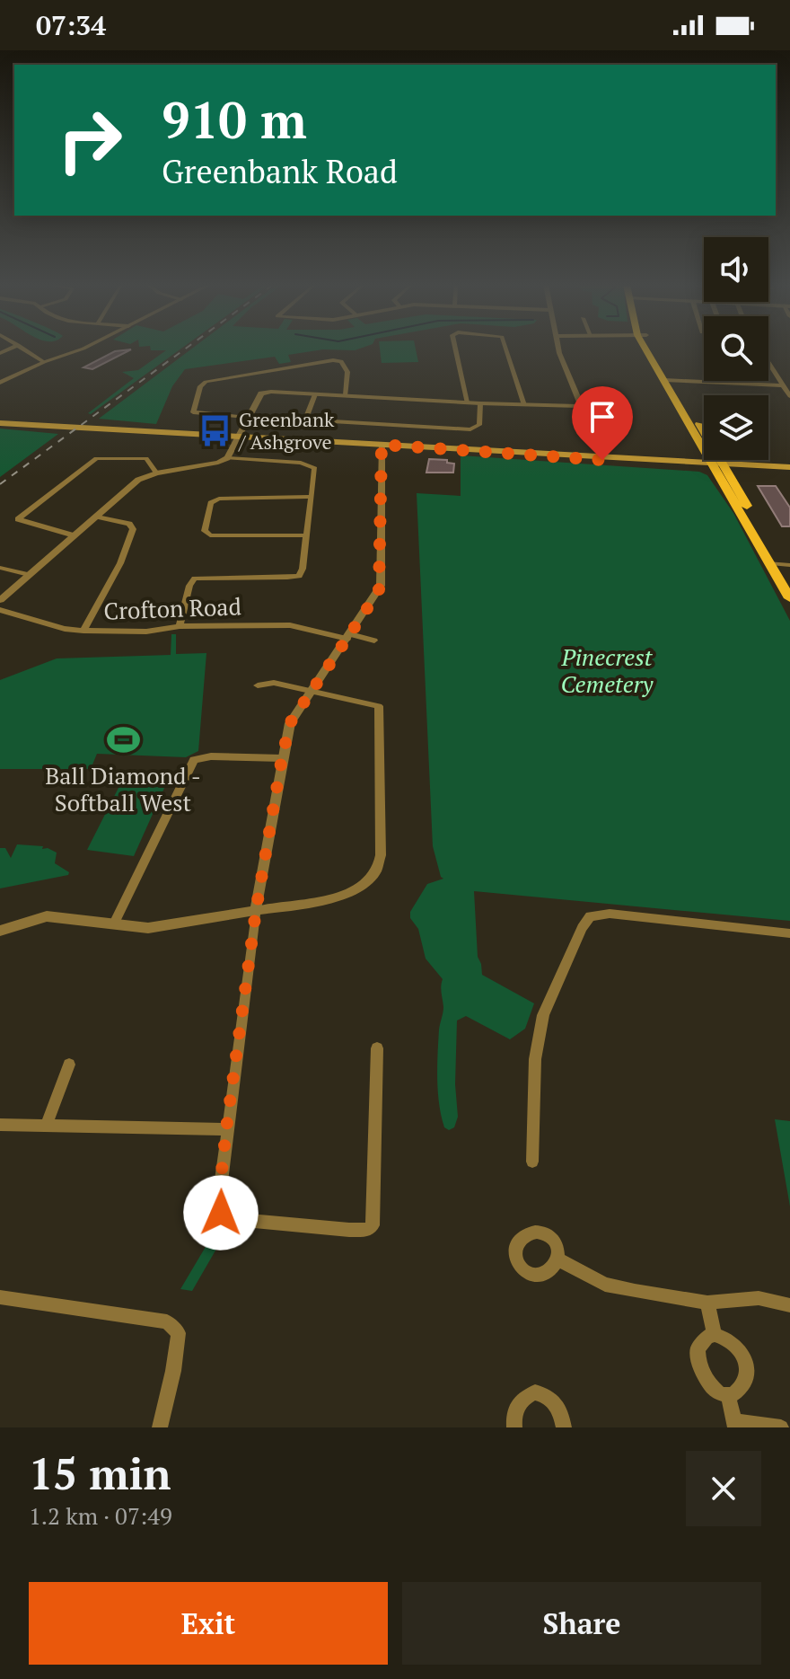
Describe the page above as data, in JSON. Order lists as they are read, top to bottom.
{
  "streets": {
    "street": ["Crofton Road"]
  },
  "parks": ["Pinecrest Cemetery"],
  "places": {
    "bus stop": ["Greenbank / Ashgrove"],
    "sports": ["Ball Diamond - Softball West"]
  },
  "page": {
    "status": "07:34",
    "turn": ["910 m", "Greenbank Road"],
    "heading": ["15 min", "1.2 km · 07:49"],
    "buttons": ["Exit", "Share"]
  }
}
